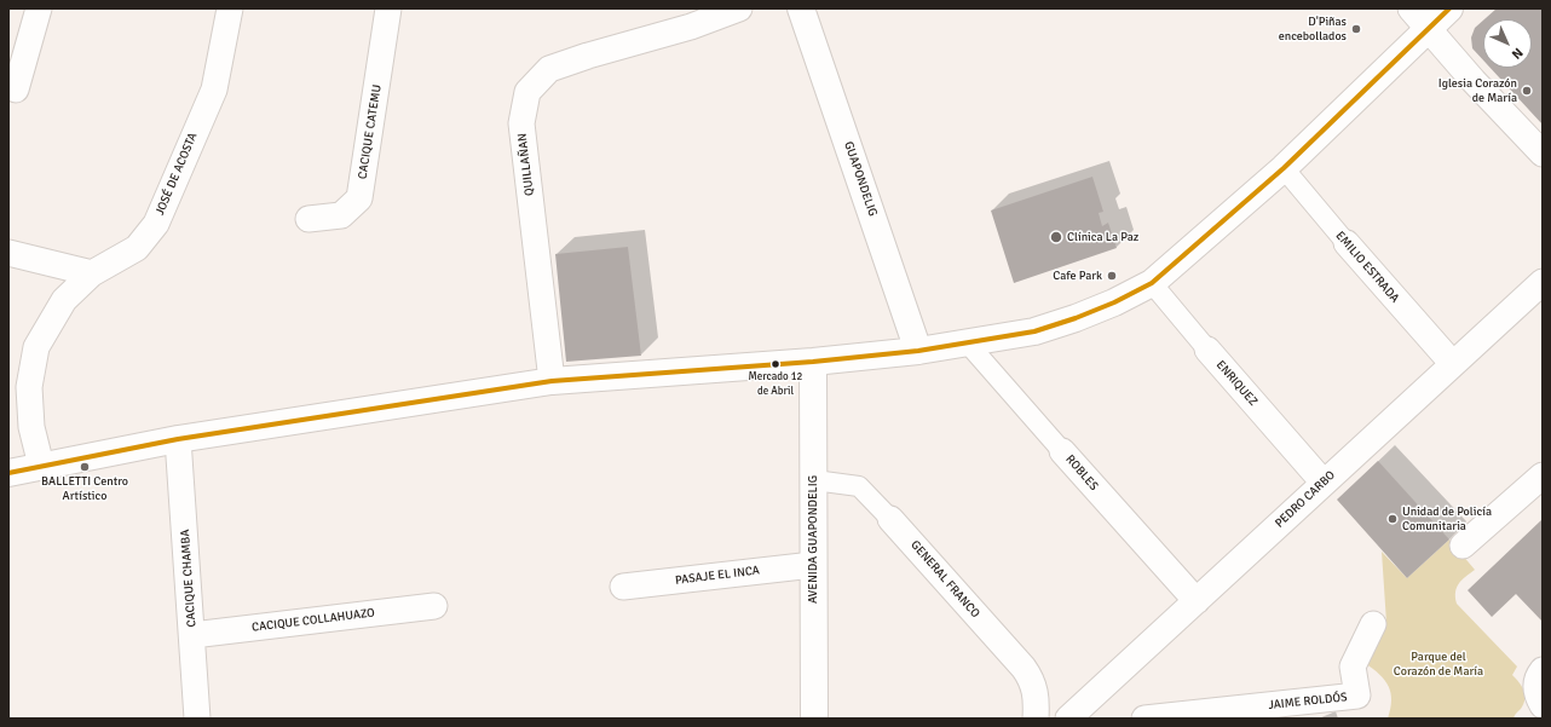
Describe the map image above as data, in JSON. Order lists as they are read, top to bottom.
{
  "streets": {
    "street": [
      "CACIQUE CATEMU",
      "QUILLAÑAN",
      "JOSÉ DE ACOSTA",
      "GUAPONDELIG",
      "EMILIO ESTRADA",
      "ENRIQUEZ",
      "ROBLES",
      "PEDRO CARBO",
      "AVENIDA GUAPONDELIG",
      "PASAJE EL INCA",
      "CACIQUE CHAMBA",
      "GENERAL FRANCO",
      "CACIQUE COLLAHUAZO",
      "JAIME ROLDÓS"
    ]
  },
  "crossings": [
    ["EMILIO ESTRADA", "PEDRO CARBO"],
    ["ENRIQUEZ", "PEDRO CARBO"],
    ["ROBLES", "PEDRO CARBO"],
    ["AVENIDA GUAPONDELIG", "PASAJE EL INCA"],
    ["AVENIDA GUAPONDELIG", "GENERAL FRANCO"],
    ["CACIQUE CHAMBA", "CACIQUE COLLAHUAZO"]
  ],
  "parks": ["Parque del Corazón de María"],
  "places": [
    "D'Piñas encebollados",
    "Iglesia Corazón de María",
    "Clínica La Paz",
    "Cafe Park",
    "Mercado 12 de Abril",
    "BALLETTI Centro Artístico",
    "Unidad de Policía Comunitaria"
  ],
  "north": "bottom right"
}
